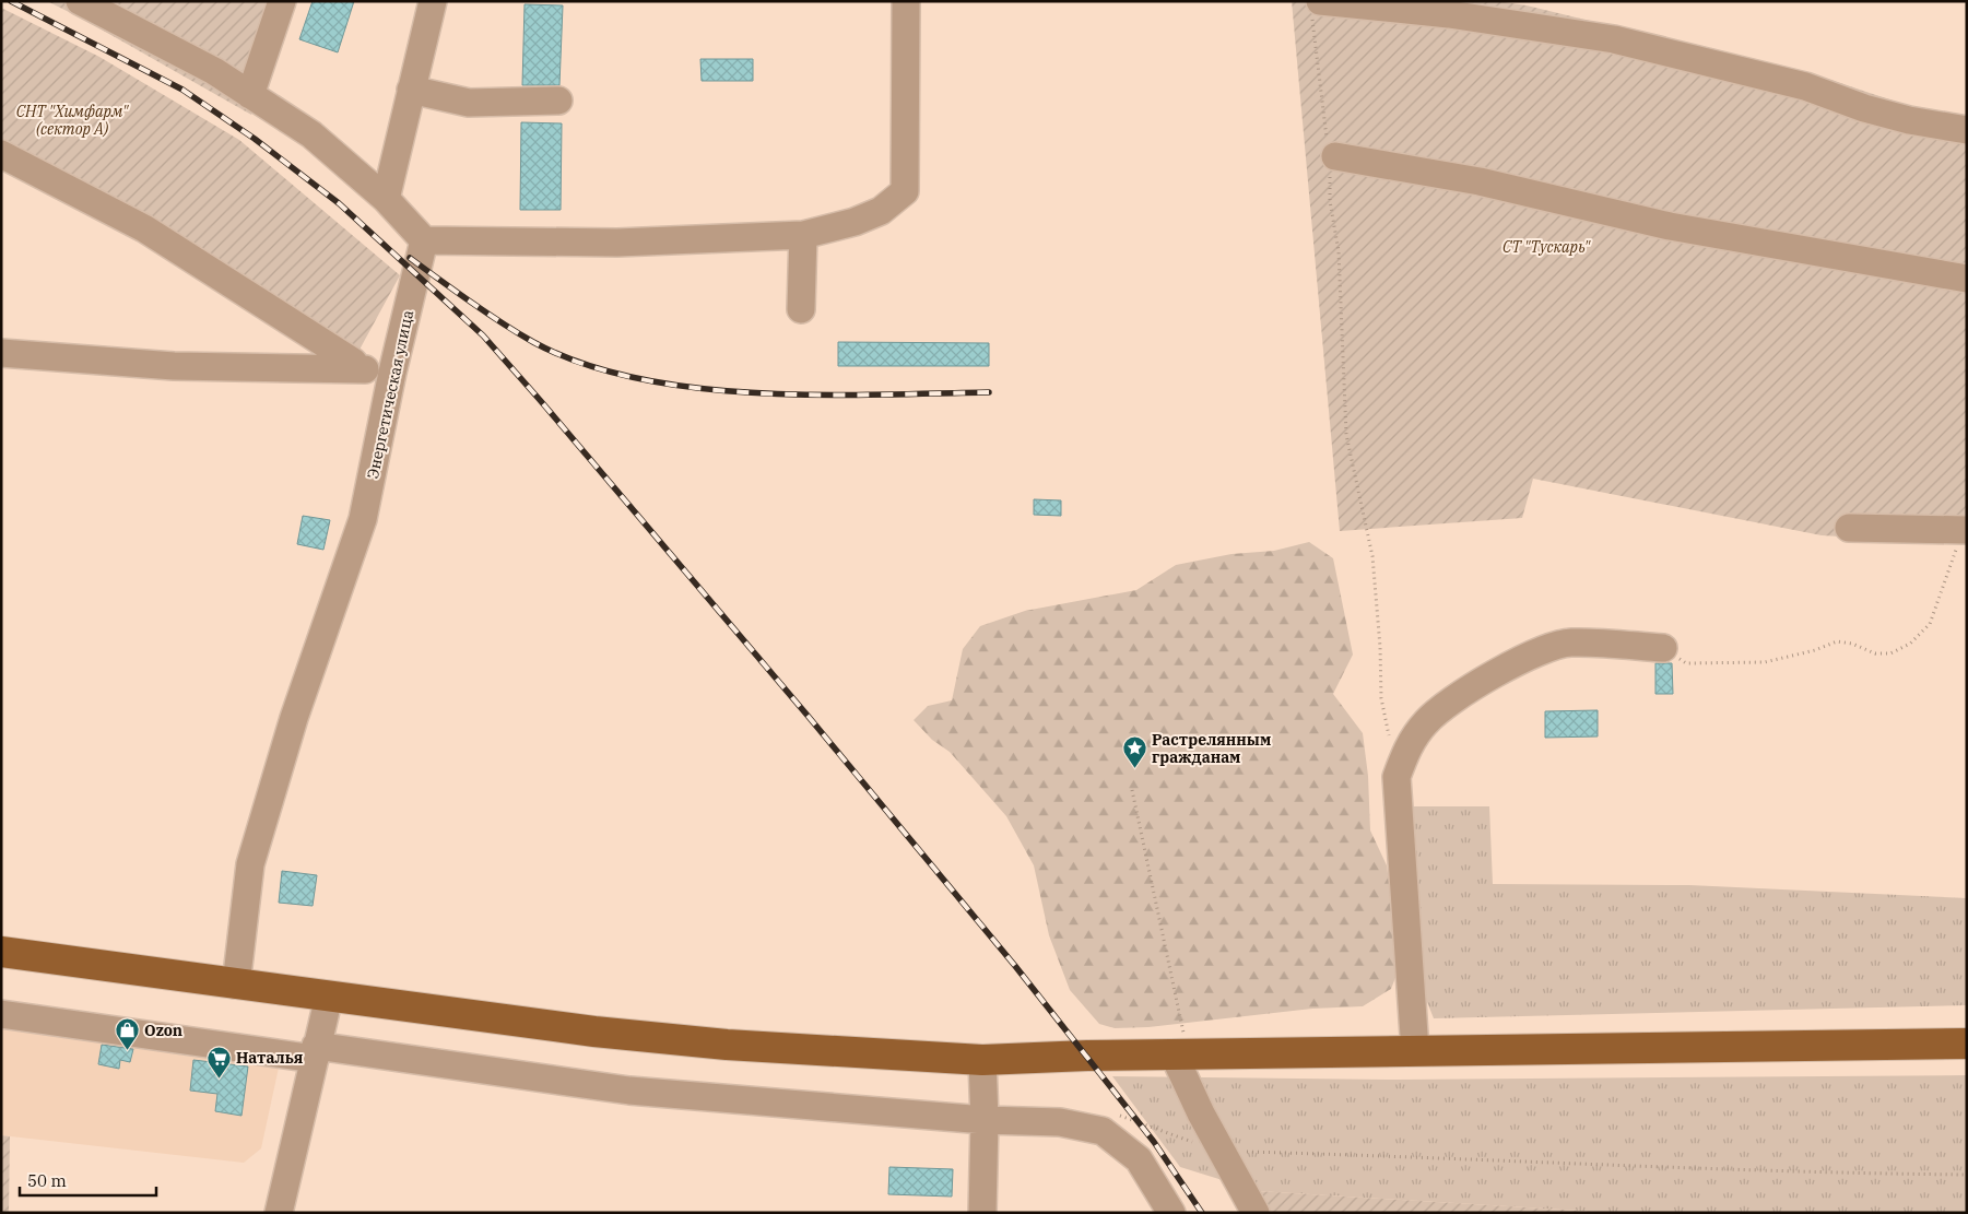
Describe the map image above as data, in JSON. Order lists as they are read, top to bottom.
{
  "streets": {
    "street": ["Энергетическая улица"]
  },
  "parks": ["СНТ \"Химфарм\" (сектор А)", "СТ \"Тускарь\""],
  "places": {
    "place": ["Растрелянным гражданам"],
    "shop": ["Ozon"],
    "supermarket": ["Наталья"]
  },
  "scale_bar": "50 m"
}
